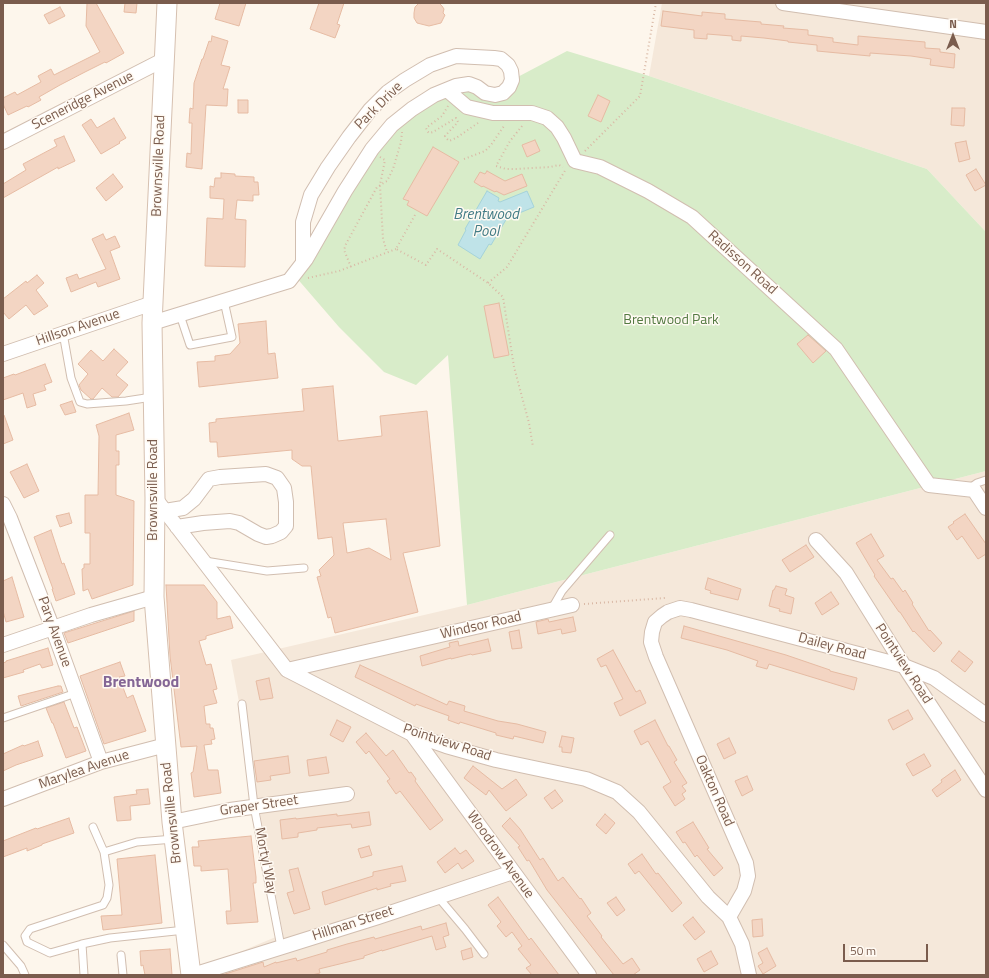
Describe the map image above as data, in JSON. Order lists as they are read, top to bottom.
{
  "streets": {
    "main road": ["Brownsville Road"],
    "street": [
      "Sceneridge Avenue",
      "Park Drive",
      "Radisson Road",
      "Hillson Avenue",
      "Windsor Road",
      "Pary Avenue",
      "Dailey Road",
      "Pointview Road",
      "Marylea Avenue",
      "Oakton Road",
      "Graper Street",
      "Woodrow Avenue",
      "Hillman Street"
    ],
    "lane": ["Mortyl Way"]
  },
  "crossings": [
    ["Sceneridge Avenue", "Brownsville Road"],
    ["Brownsville Road", "Hillson Avenue"],
    ["Brownsville Road", "Pointview Road"],
    ["Brownsville Road", "Marylea Avenue"],
    ["Brownsville Road", "Graper Street"],
    ["Brownsville Road", "Hillman Street"],
    ["Windsor Road", "Pointview Road"],
    ["Pary Avenue", "Marylea Avenue"],
    ["Dailey Road", "Pointview Road"],
    ["Dailey Road", "Oakton Road"],
    ["Pointview Road", "Oakton Road"],
    ["Pointview Road", "Woodrow Avenue"],
    ["Graper Street", "Mortyl Way"],
    ["Woodrow Avenue", "Hillman Street"],
    ["Mortyl Way", "Hillman Street"]
  ],
  "districts": ["Brentwood"],
  "water": ["Brentwood Pool"],
  "parks": ["Brentwood Park"],
  "scale_bar": "50 m",
  "north": "top"
}
